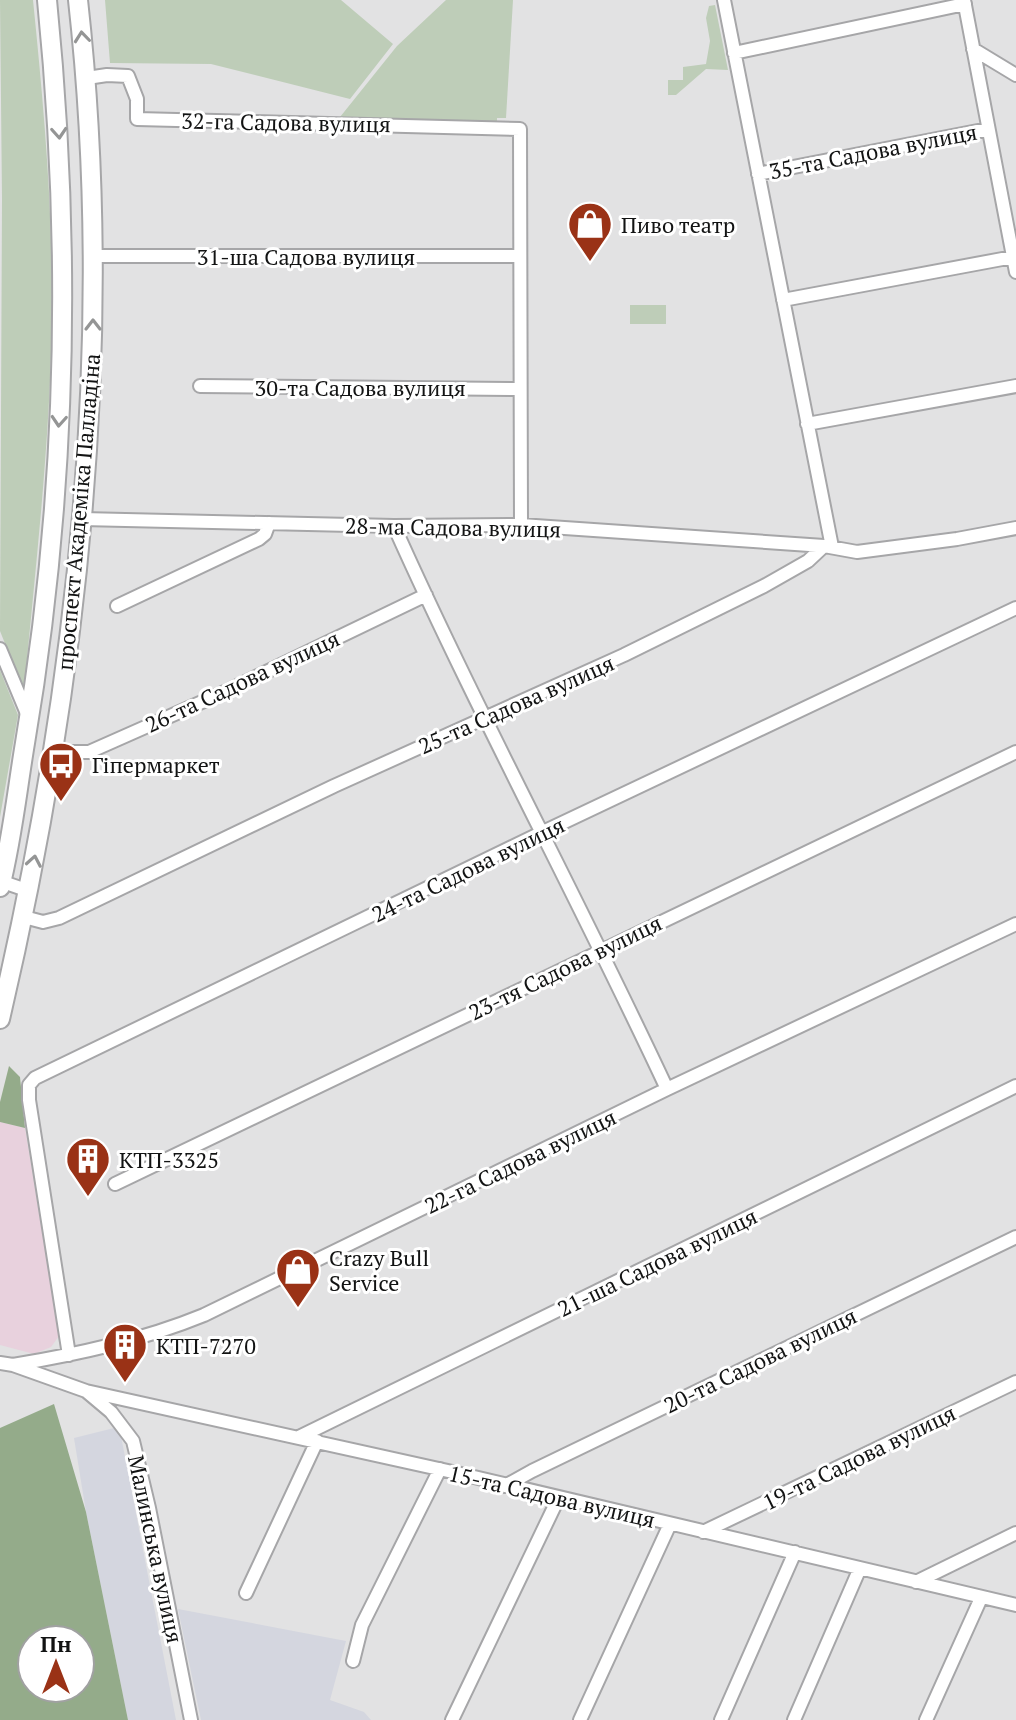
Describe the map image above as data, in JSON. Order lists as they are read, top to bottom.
{
  "streets": {
    "highway": ["проспект Академіка Палладіна"],
    "street": [
      "32-га Садова вулиця",
      "35-та Садова вулиця",
      "31-ша Садова вулиця",
      "30-та Садова вулиця",
      "28-ма Садова вулиця",
      "26-та Садова вулиця",
      "25-та Садова вулиця",
      "24-та Садова вулиця",
      "23-тя Садова вулиця",
      "22-га Садова вулиця",
      "21-ша Садова вулиця",
      "20-та Садова вулиця",
      "19-та Садова вулиця",
      "15-та Садова вулиця",
      "Малинська вулиця"
    ]
  },
  "crossings": [
    ["32-га Садова вулиця", "31-ша Садова вулиця"],
    ["32-га Садова вулиця", "проспект Академіка Палладіна"],
    ["31-ша Садова вулиця", "проспект Академіка Палладіна"],
    ["проспект Академіка Палладіна", "28-ма Садова вулиця"],
    ["проспект Академіка Палладіна", "26-та Садова вулиця"],
    ["проспект Академіка Палладіна", "25-та Садова вулиця"],
    ["28-ма Садова вулиця", "25-та Садова вулиця"],
    ["24-та Садова вулиця", "22-га Садова вулиця"],
    ["22-га Садова вулиця", "Малинська вулиця"],
    ["21-ша Садова вулиця", "15-та Садова вулиця"],
    ["20-та Садова вулиця", "15-та Садова вулиця"],
    ["19-та Садова вулиця", "15-та Садова вулиця"],
    ["15-та Садова вулиця", "Малинська вулиця"]
  ],
  "places": {
    "shop": ["Пиво театр", "Crazy Bull Service"],
    "bus stop": ["Гіпермаркет"],
    "building": ["КТП-3325", "КТП-7270"]
  },
  "north": "top"
}
